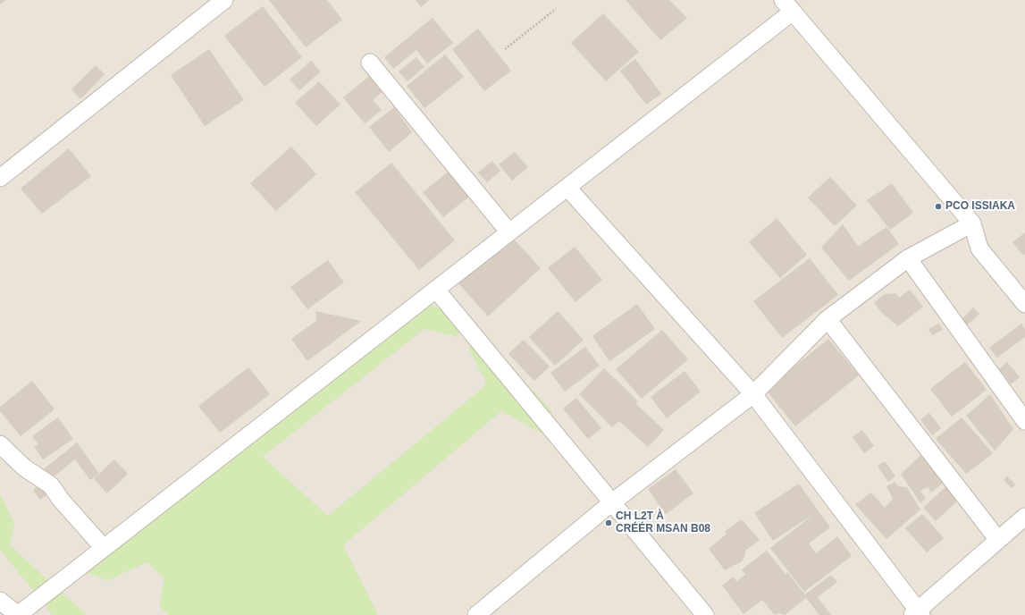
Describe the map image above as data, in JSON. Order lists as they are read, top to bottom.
{
  "places": ["PCO ISSIAKA", "CH L2T À CRÉÉR MSAN B08"]
}
